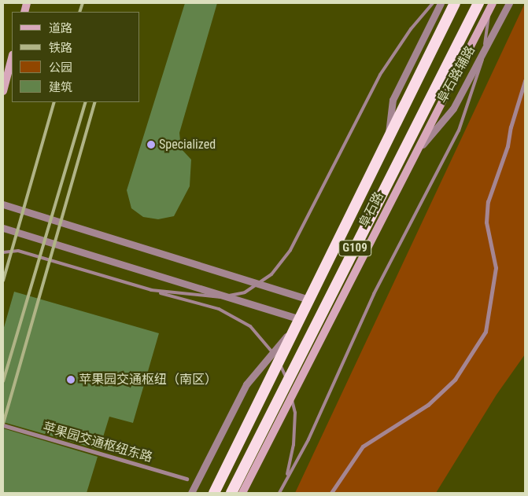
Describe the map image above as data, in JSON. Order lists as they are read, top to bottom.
{
  "streets": {
    "highway": ["阜石路", "G109"],
    "street": ["阜石路辅路", "苹果园交通枢纽东路"]
  },
  "crossings": [
    ["阜石路辅路", "阜石路"]
  ],
  "places": ["Specialized", "苹果园交通枢纽（南区）"],
  "legend": [
    "道路",
    "铁路",
    "公园",
    "建筑"
  ]
}
